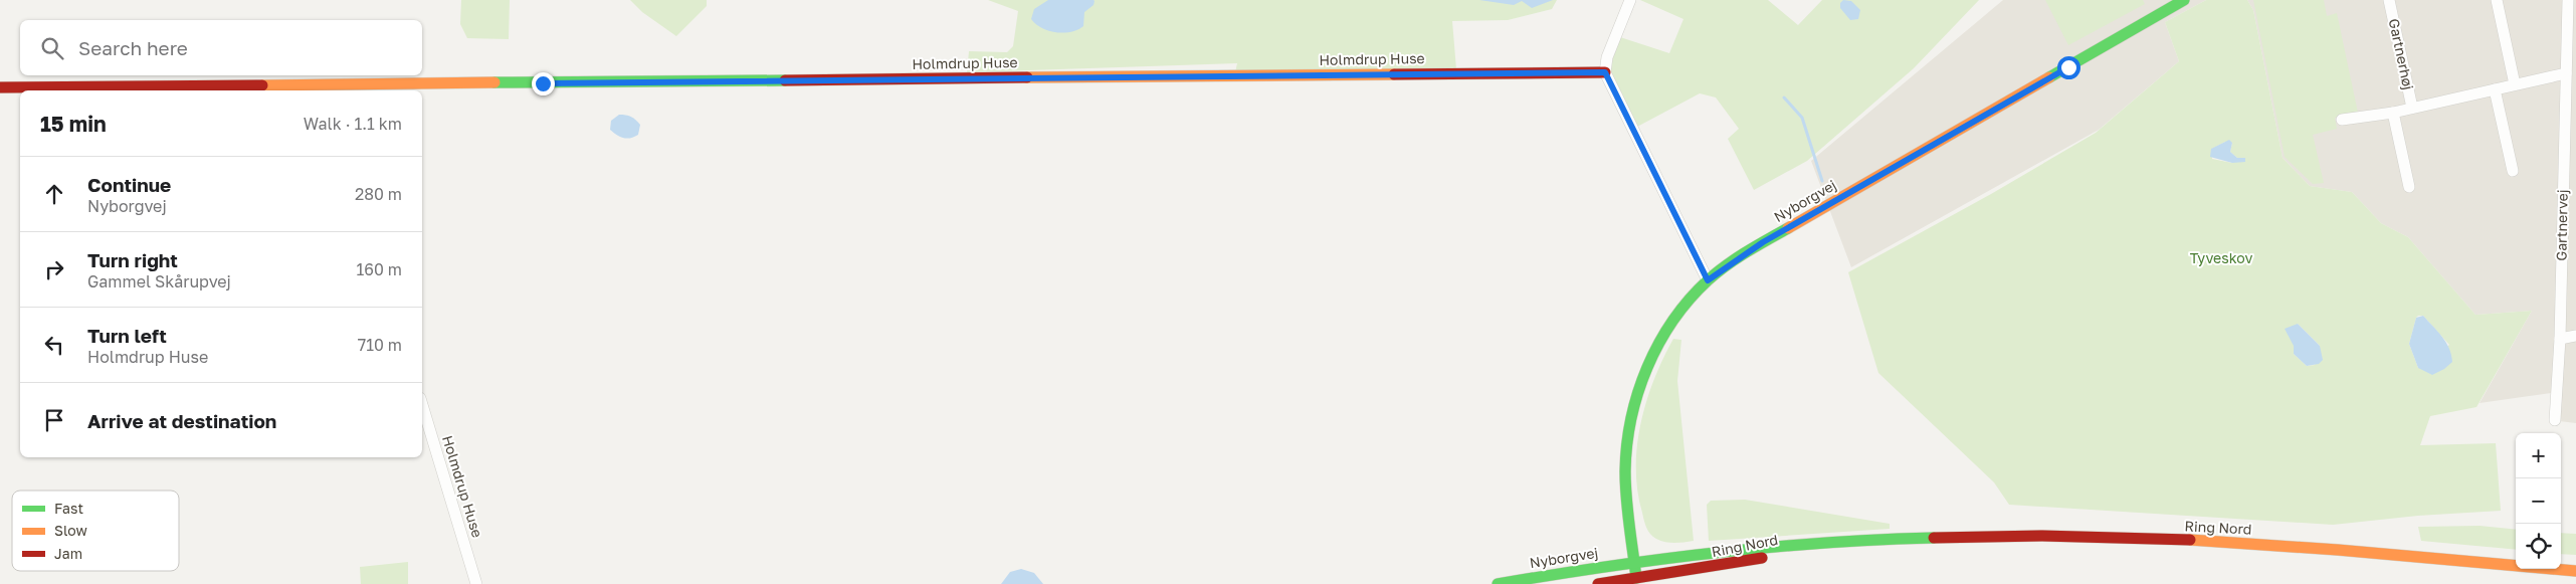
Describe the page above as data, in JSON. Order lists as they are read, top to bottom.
{
  "streets": {
    "street": [
      "Gartnerhøj",
      "Holmdrup Huse",
      "Nyborgvej",
      "Gartnervej",
      "Ring Nord"
    ]
  },
  "crossings": [
    ["Gartnerhøj", "Gartnervej"],
    ["Nyborgvej", "Ring Nord"]
  ],
  "parks": ["Tyveskov"],
  "legend": ["Fast", "Slow", "Jam"],
  "page": {
    "search": "Search here",
    "heading": ["15 min", "Walk · 1.1 km"],
    "list": [
      ["Continue", "Nyborgvej", "280 m"],
      ["Turn right", "Gammel Skårupvej", "160 m"],
      ["Turn left", "Holmdrup Huse", "710 m"],
      "Arrive at destination"
    ],
    "map_buttons": ["+", "−"]
  }
}
